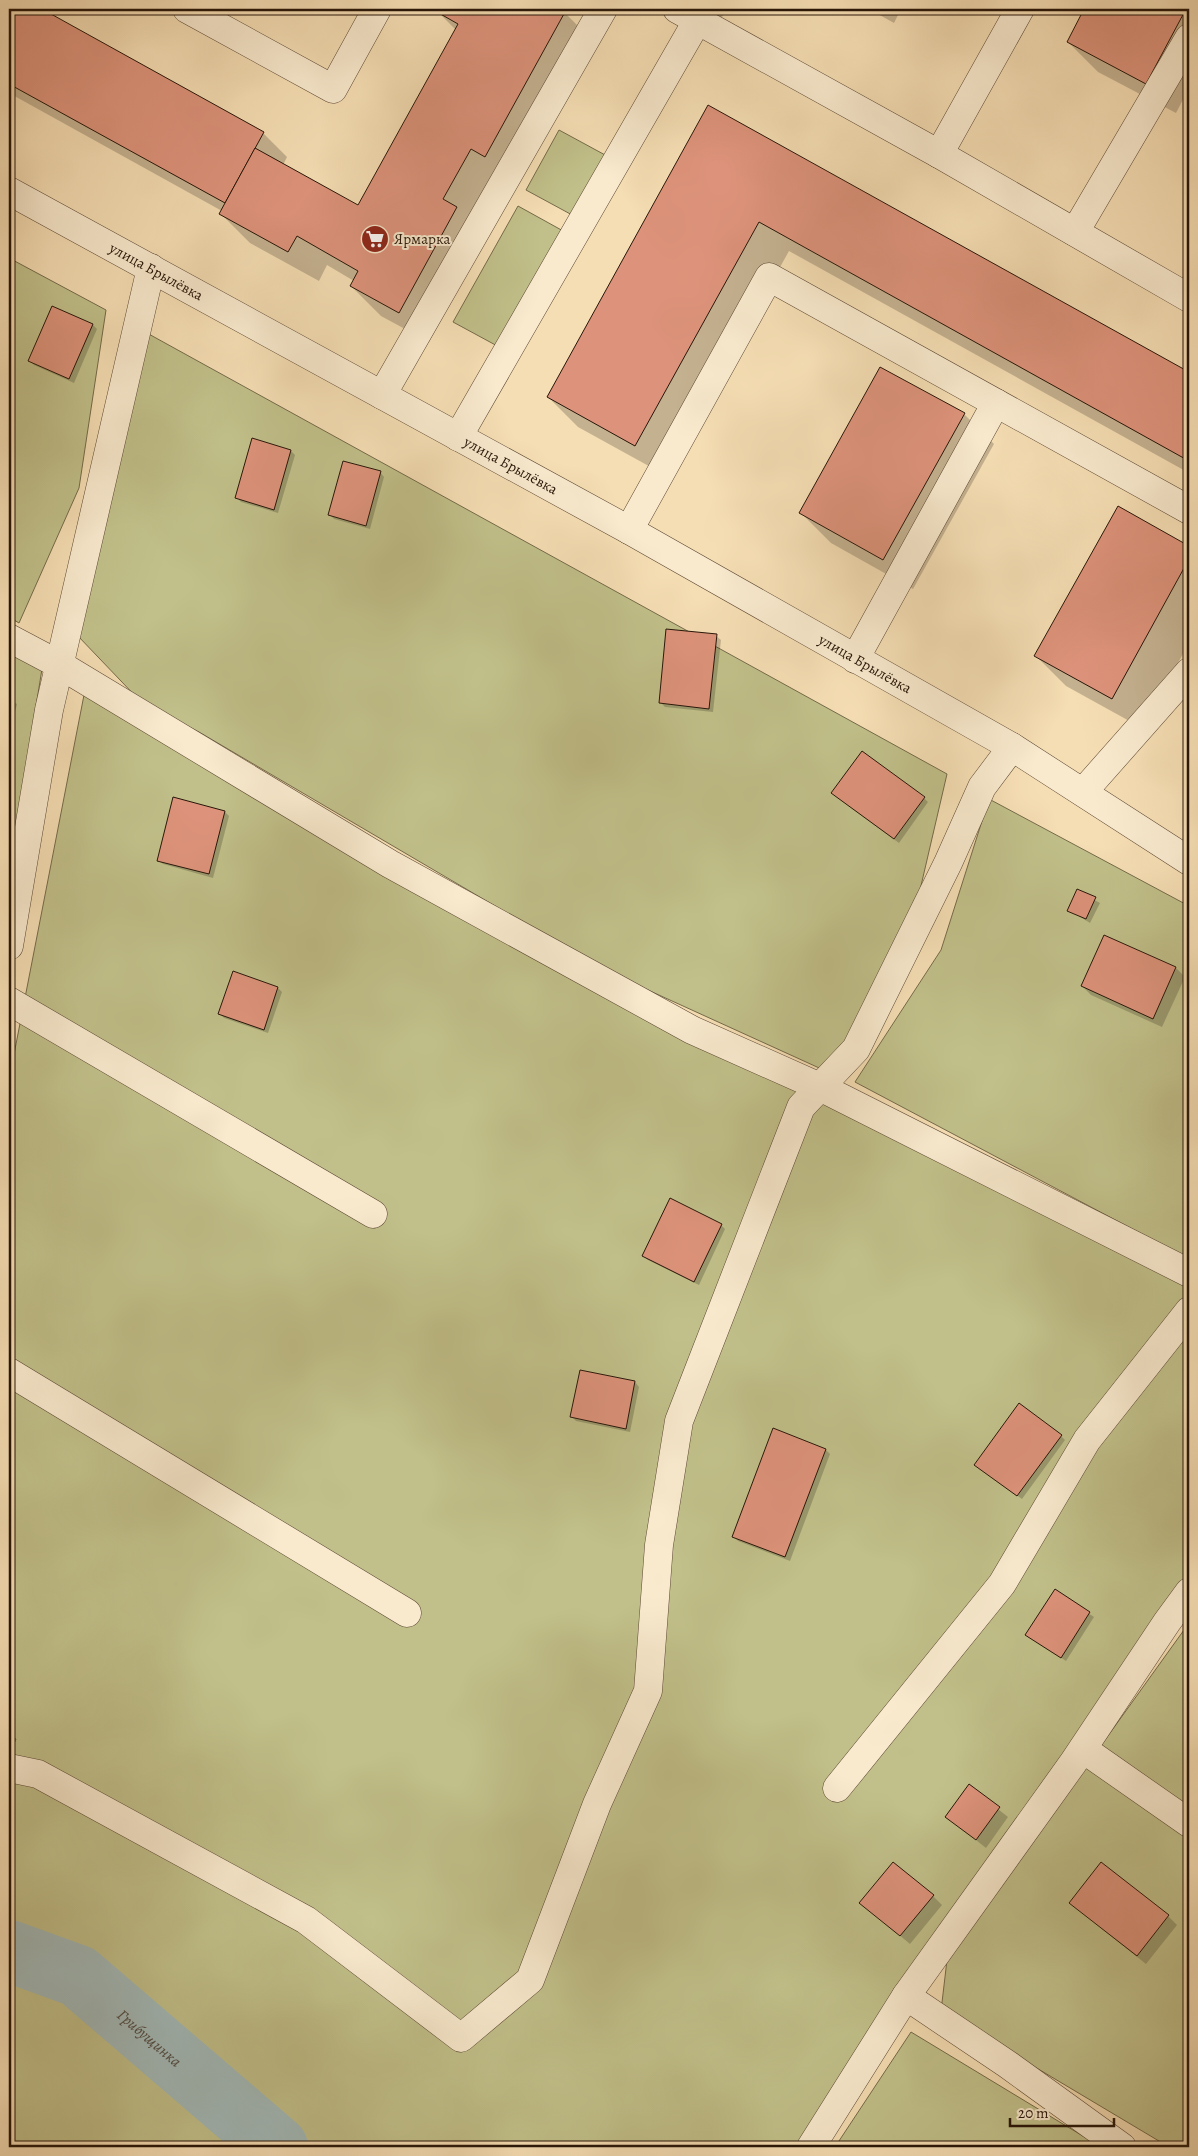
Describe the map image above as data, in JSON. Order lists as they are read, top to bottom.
{
  "streets": {
    "street": ["улица Брылёвка"]
  },
  "water": ["Грибущинка"],
  "places": {
    "supermarket": ["Ярмарка"]
  },
  "scale_bar": "20 m"
}
